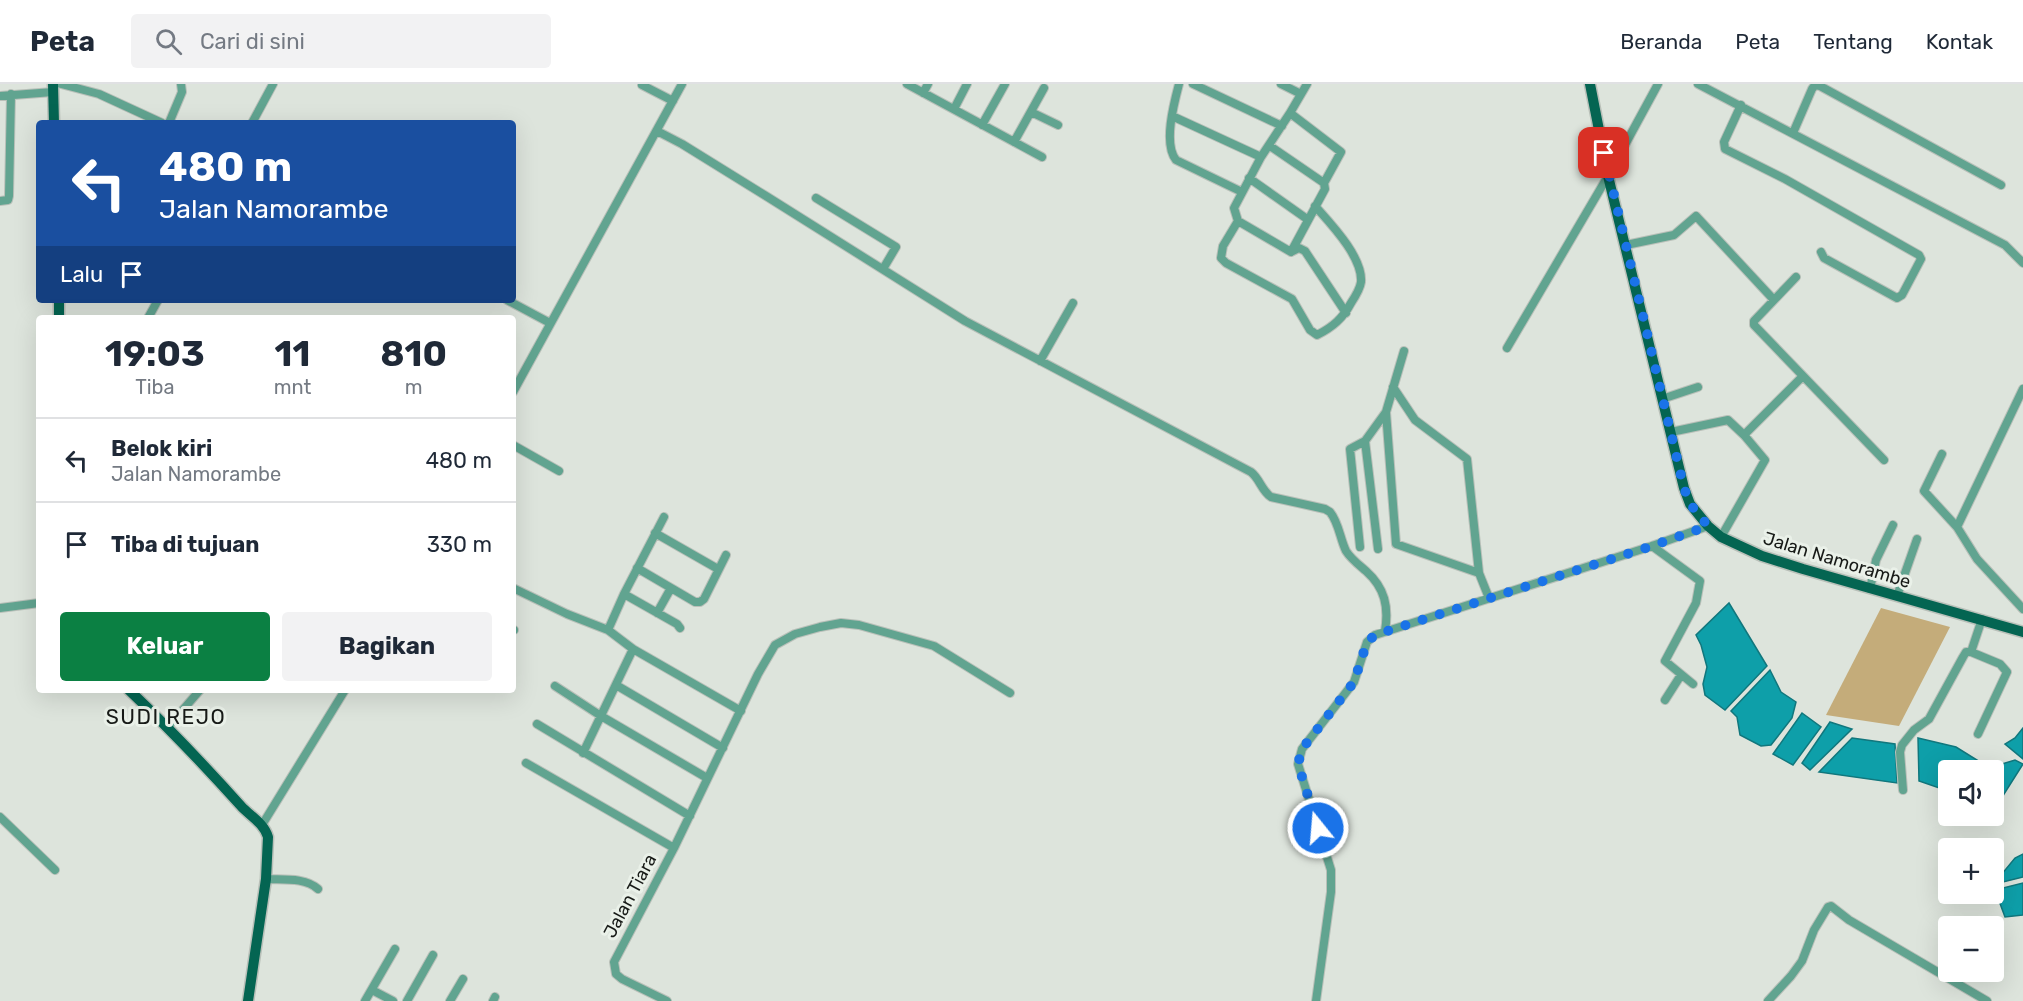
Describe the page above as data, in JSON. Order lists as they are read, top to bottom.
{
  "streets": {
    "main road": ["Jalan Namorambe"],
    "street": ["Jalan Tiara"]
  },
  "districts": ["SUDI REJO"],
  "page": {
    "header": "Peta",
    "search": "Cari di sini",
    "nav": [
      "Beranda",
      "Peta",
      "Tentang",
      "Kontak"
    ],
    "turn": ["480 m", "Jalan Namorambe"],
    "then": "Lalu",
    "eta": [
      "19:03",
      "Tiba",
      "11",
      "mnt",
      "810",
      "m"
    ],
    "list": [
      {
        "name": "Belok kiri",
        "note": "Jalan Namorambe",
        "value": "480 m"
      },
      {
        "name": "Tiba di tujuan",
        "value": "330 m"
      }
    ],
    "buttons": ["Keluar", "Bagikan"],
    "map_buttons": ["+", "−"]
  }
}
